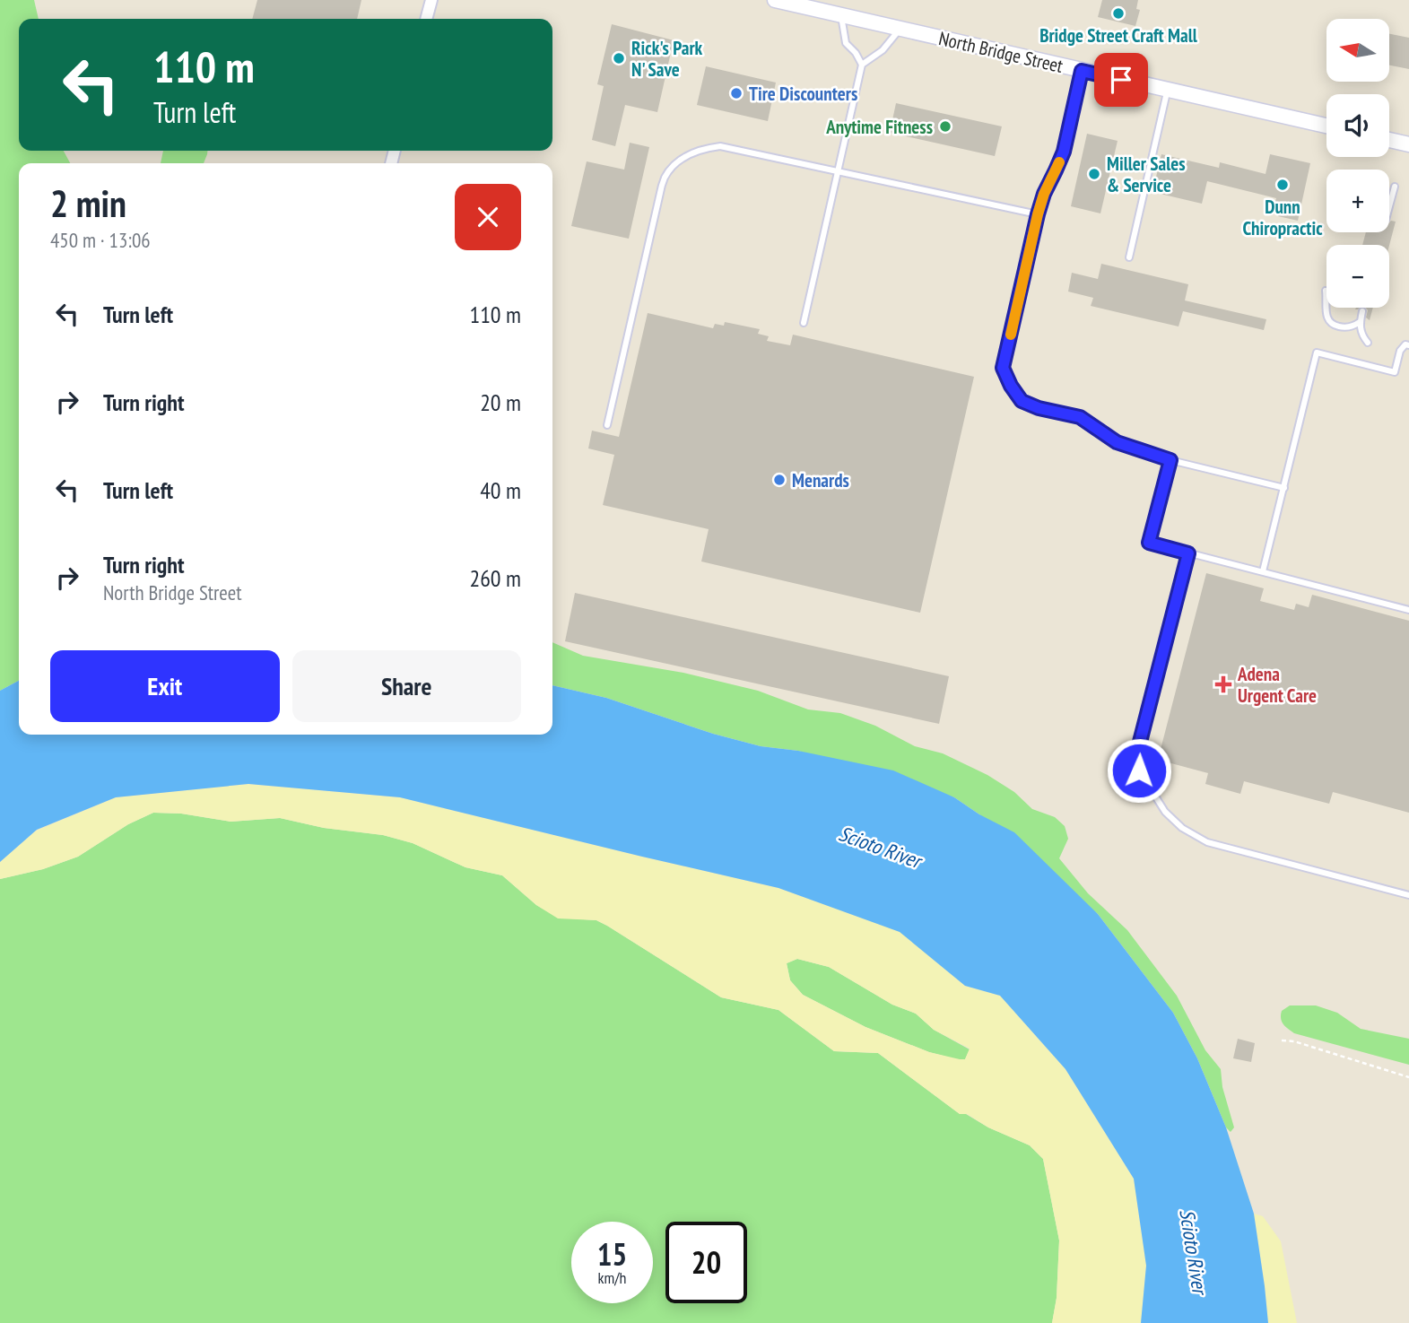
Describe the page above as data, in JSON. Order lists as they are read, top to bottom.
{
  "streets": {
    "main road": ["North Bridge Street"]
  },
  "water": ["Scioto River"],
  "places": {
    "other": [
      "Bridge Street Craft Mall",
      "Rick's Park N' Save",
      "Tire Discounters",
      "Anytime Fitness",
      "Miller Sales & Service",
      "Dunn Chiropractic",
      "Menards"
    ],
    "health": ["Adena Urgent Care"]
  },
  "north": "left",
  "page": {
    "map_buttons": ["+", "−"],
    "turn": ["110 m", "Turn left"],
    "heading": ["2 min", "450 m · 13:06"],
    "list": [
      {
        "name": "Turn left",
        "value": "110 m"
      },
      {
        "name": "Turn right",
        "value": "20 m"
      },
      {
        "name": "Turn left",
        "value": "40 m"
      },
      {
        "name": "Turn right",
        "note": "North Bridge Street",
        "value": "260 m"
      }
    ],
    "buttons": ["Exit", "Share"],
    "speed": "15 km/h",
    "limit": "20"
  }
}
